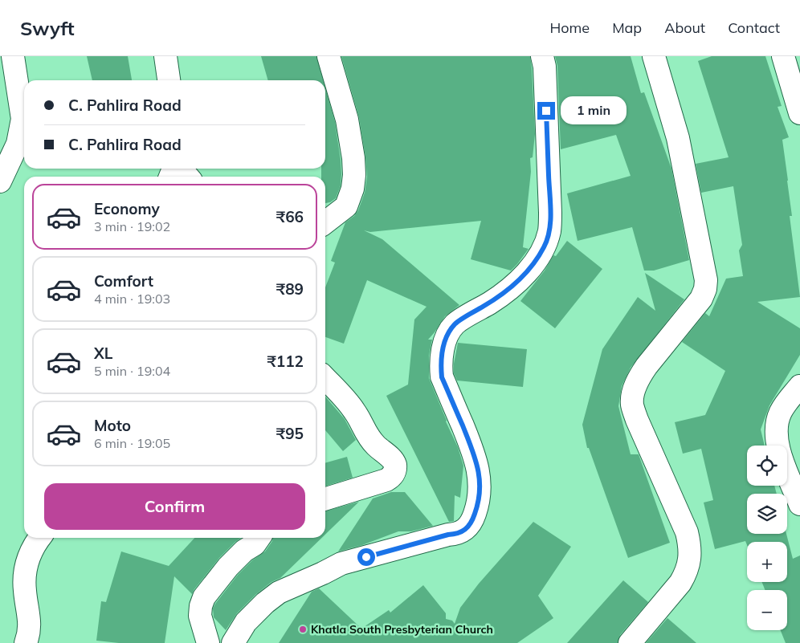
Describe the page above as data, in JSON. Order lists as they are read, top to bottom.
{
  "places": ["Khatla South Presbyterian Church"],
  "page": {
    "header": "Swyft",
    "nav": [
      "Home",
      "Map",
      "About",
      "Contact"
    ],
    "banner": ["C. Pahlira Road", "C. Pahlira Road"],
    "bubble": "1 min",
    "list": [
      {
        "name": "Economy",
        "note": "3 min · 19:02",
        "value": "₹66"
      },
      {
        "name": "Comfort",
        "note": "4 min · 19:03",
        "value": "₹89"
      },
      {
        "name": "XL",
        "note": "5 min · 19:04",
        "value": "₹112"
      },
      {
        "name": "Moto",
        "note": "6 min · 19:05",
        "value": "₹95"
      }
    ],
    "map_buttons": ["+", "−"],
    "buttons": "Confirm"
  }
}
